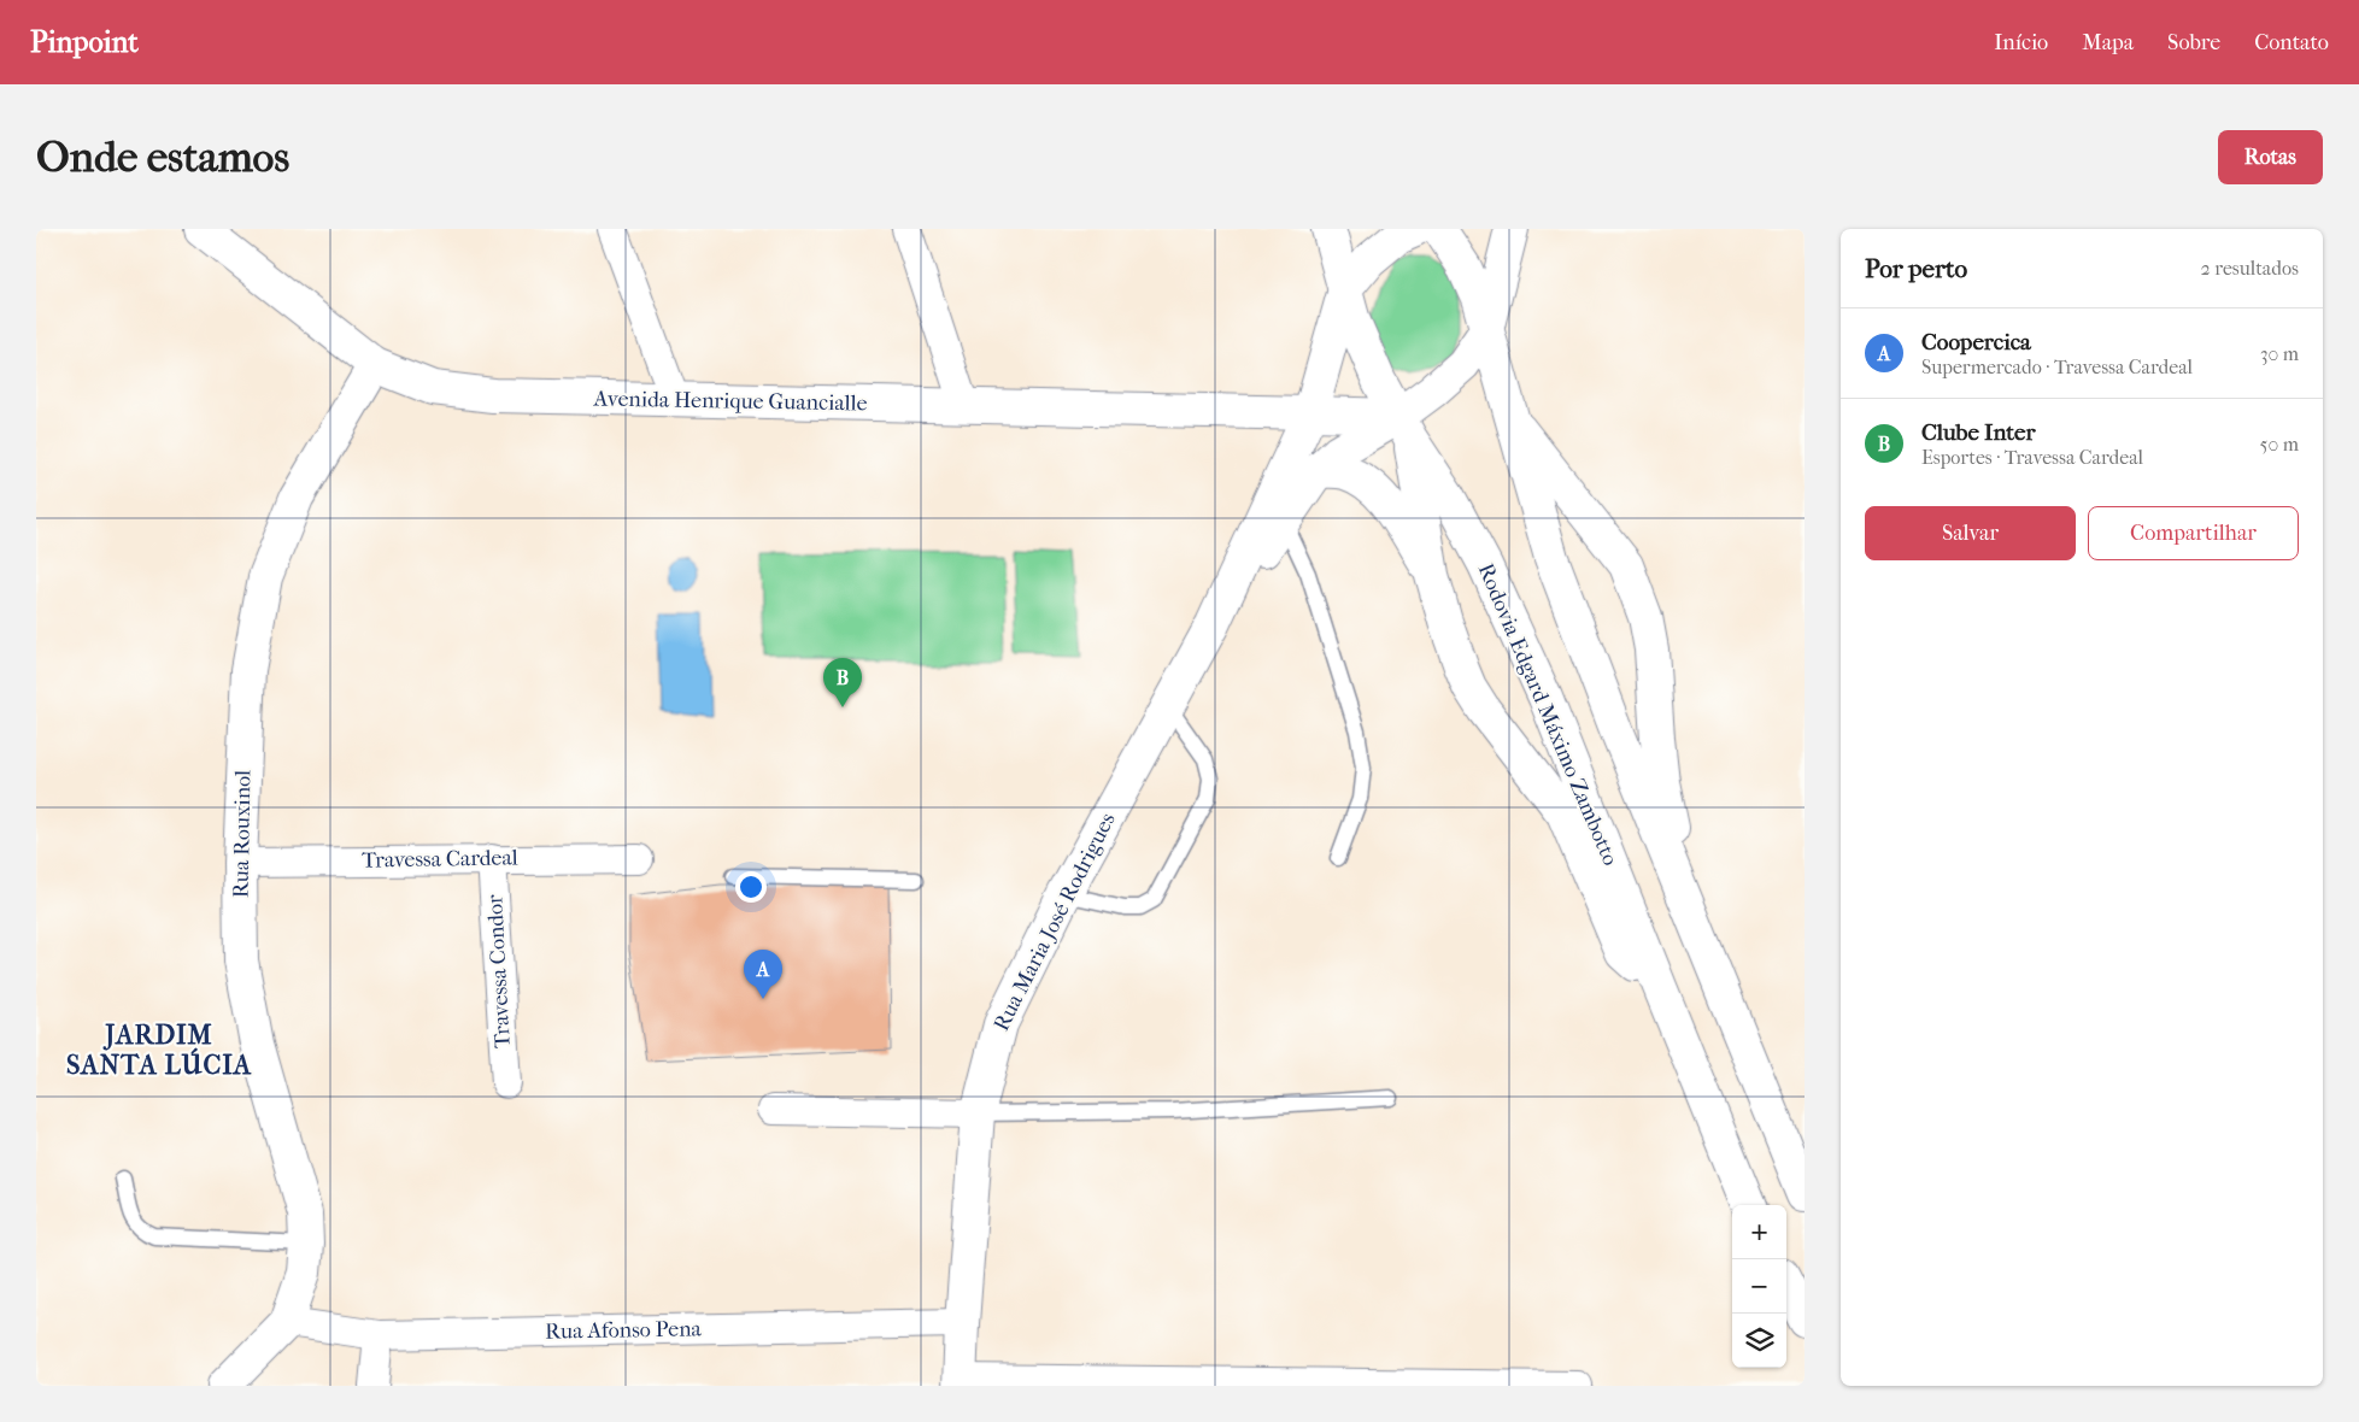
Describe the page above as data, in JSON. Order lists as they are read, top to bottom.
{
  "streets": {
    "main road": [
      "Avenida Henrique Guancialle",
      "Rodovia Edgard Máximo Zambotto",
      "Rua Rouxinol",
      "Rua Maria José Rodrigues"
    ],
    "street": ["Travessa Cardeal", "Travessa Condor", "Rua Afonso Pena"]
  },
  "crossings": [
    ["Avenida Henrique Guancialle", "Rodovia Edgard Máximo Zambotto"],
    ["Avenida Henrique Guancialle", "Rua Rouxinol"],
    ["Rua Rouxinol", "Travessa Cardeal"],
    ["Rua Rouxinol", "Rua Afonso Pena"],
    ["Travessa Cardeal", "Travessa Condor"],
    ["Rua Maria José Rodrigues", "Rua Afonso Pena"]
  ],
  "districts": ["JARDIM SANTA LÚCIA"],
  "page": {
    "header": "Pinpoint",
    "nav": [
      "Início",
      "Mapa",
      "Sobre",
      "Contato"
    ],
    "buttons": [
      "Rotas",
      ["Salvar", "Compartilhar"]
    ],
    "title": "Onde estamos",
    "heading": ["Por perto", "2 resultados"],
    "list": [
      {
        "mark": "A",
        "name": "Coopercica",
        "note": "Supermercado · Travessa Cardeal",
        "value": "30 m"
      },
      {
        "mark": "B",
        "name": "Clube Inter",
        "note": "Esportes · Travessa Cardeal",
        "value": "50 m"
      }
    ],
    "pins": ["B", "A"],
    "map_buttons": ["+", "−"]
  }
}
